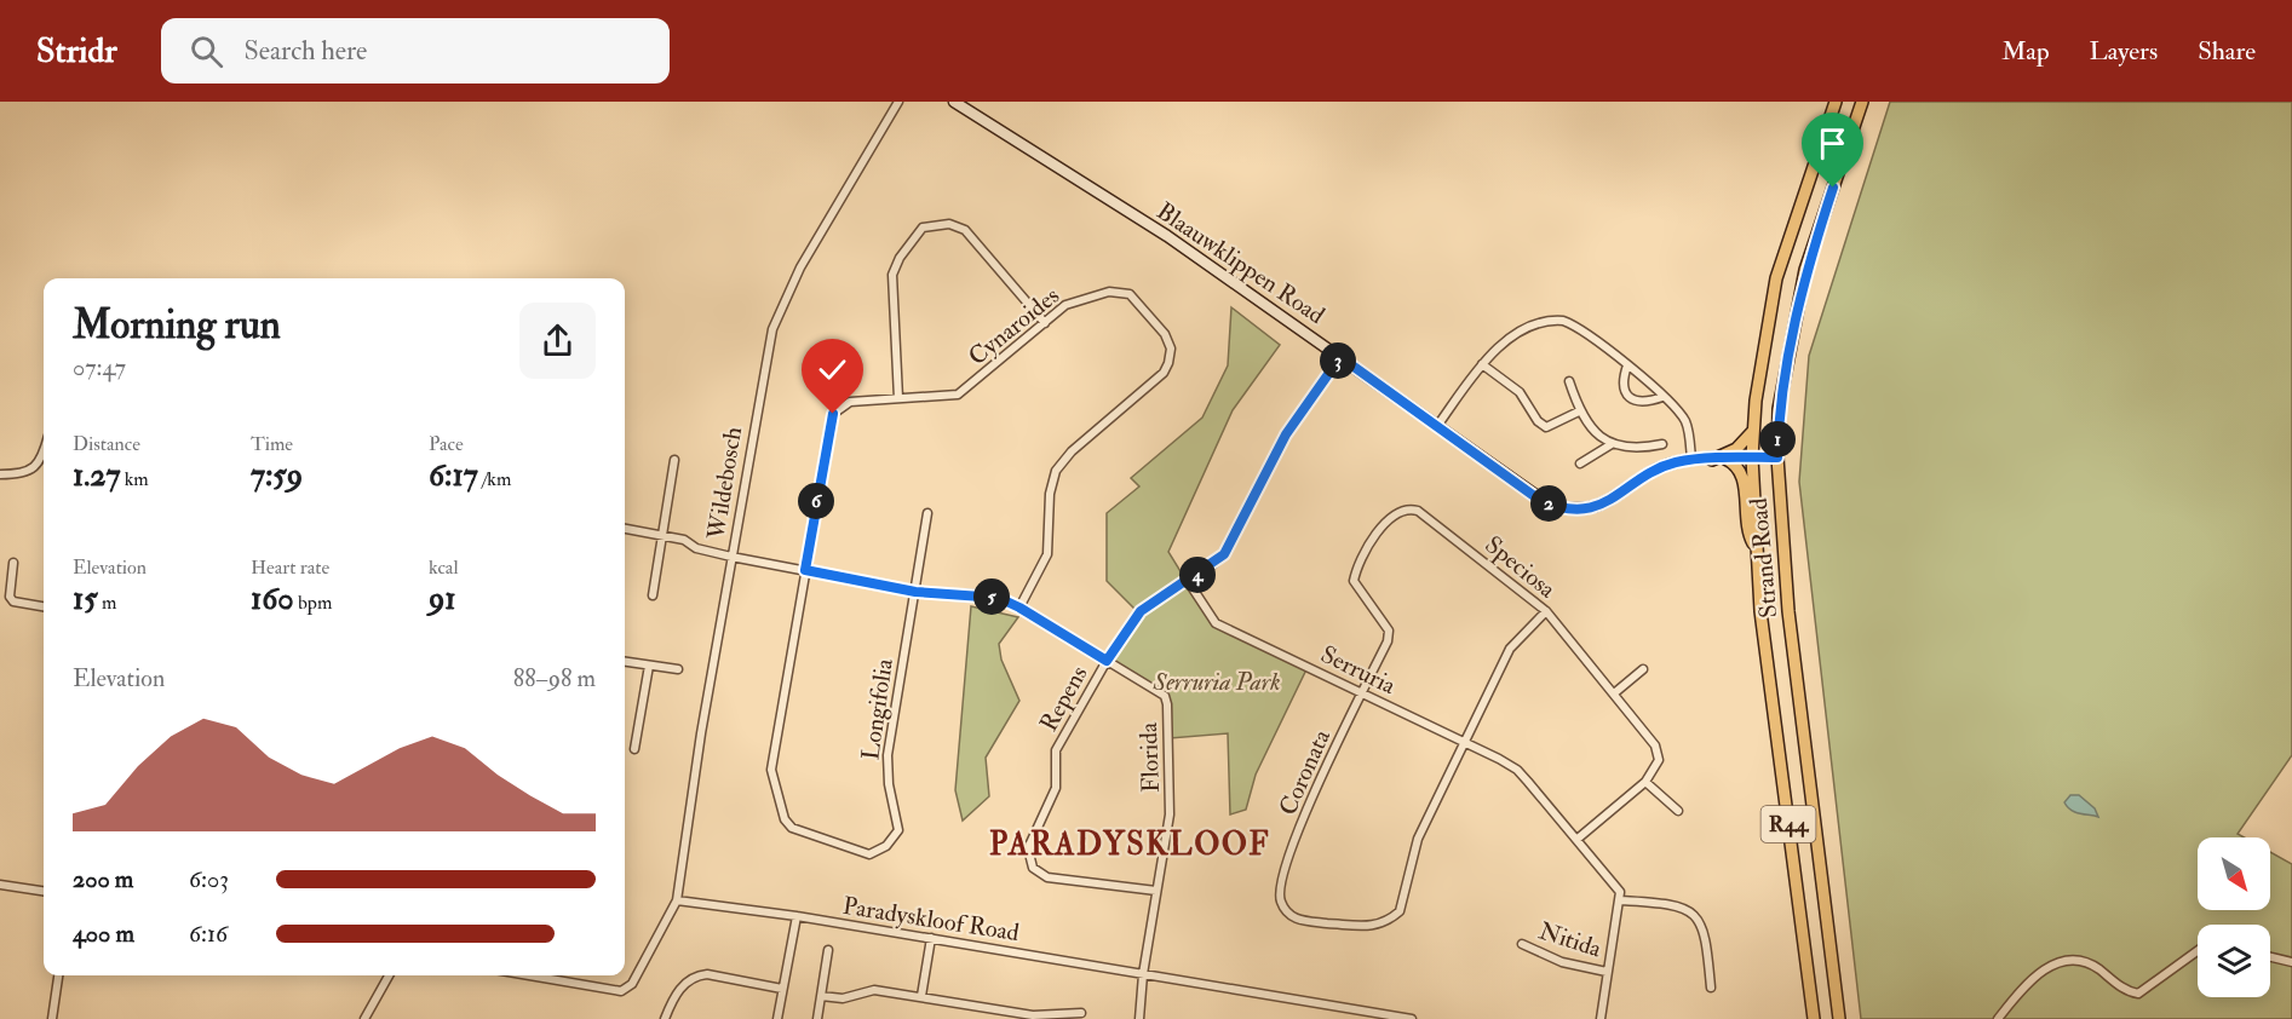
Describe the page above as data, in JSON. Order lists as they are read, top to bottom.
{
  "streets": {
    "main road": ["Strand Road", "R44"],
    "street": [
      "Blaauwklippen Road",
      "Cynaroides",
      "Wildebosch",
      "Speciosa",
      "Serruria",
      "Repens",
      "Longifolia",
      "Florida",
      "Coronata",
      "Paradyskloof Road",
      "Nitida"
    ]
  },
  "crossings": [
    ["Blaauwklippen Road", "Strand Road"],
    ["Cynaroides", "Longifolia"],
    ["Cynaroides", "Florida"],
    ["Wildebosch", "Florida"],
    ["Wildebosch", "Paradyskloof Road"],
    ["Speciosa", "Serruria"],
    ["Speciosa", "Coronata"],
    ["Serruria", "Repens"],
    ["Serruria", "Coronata"],
    ["Repens", "Florida"],
    ["Longifolia", "Florida"],
    ["Florida", "Paradyskloof Road"]
  ],
  "districts": ["PARADYSKLOOF"],
  "parks": ["Serruria Park"],
  "north": "bottom right",
  "page": {
    "header": "Stridr",
    "search": "Search here",
    "nav": ["Map", "Layers", "Share"],
    "heading": ["Morning run", "07:47"],
    "pins": [
      "3",
      "1",
      "6",
      "2",
      "4",
      "5"
    ],
    "stats": [
      ["Distance", "1.27 km"],
      ["Time", "7:59"],
      ["Pace", "6:17 /km"],
      ["Elevation", "15 m"],
      ["Heart rate", "160 bpm"],
      ["kcal", "91"]
    ],
    "chart": ["Elevation", "88–98 m"],
    "list": [
      {
        "name": "200 m",
        "note": "6:03"
      },
      {
        "name": "400 m",
        "note": "6:16"
      }
    ]
  }
}
